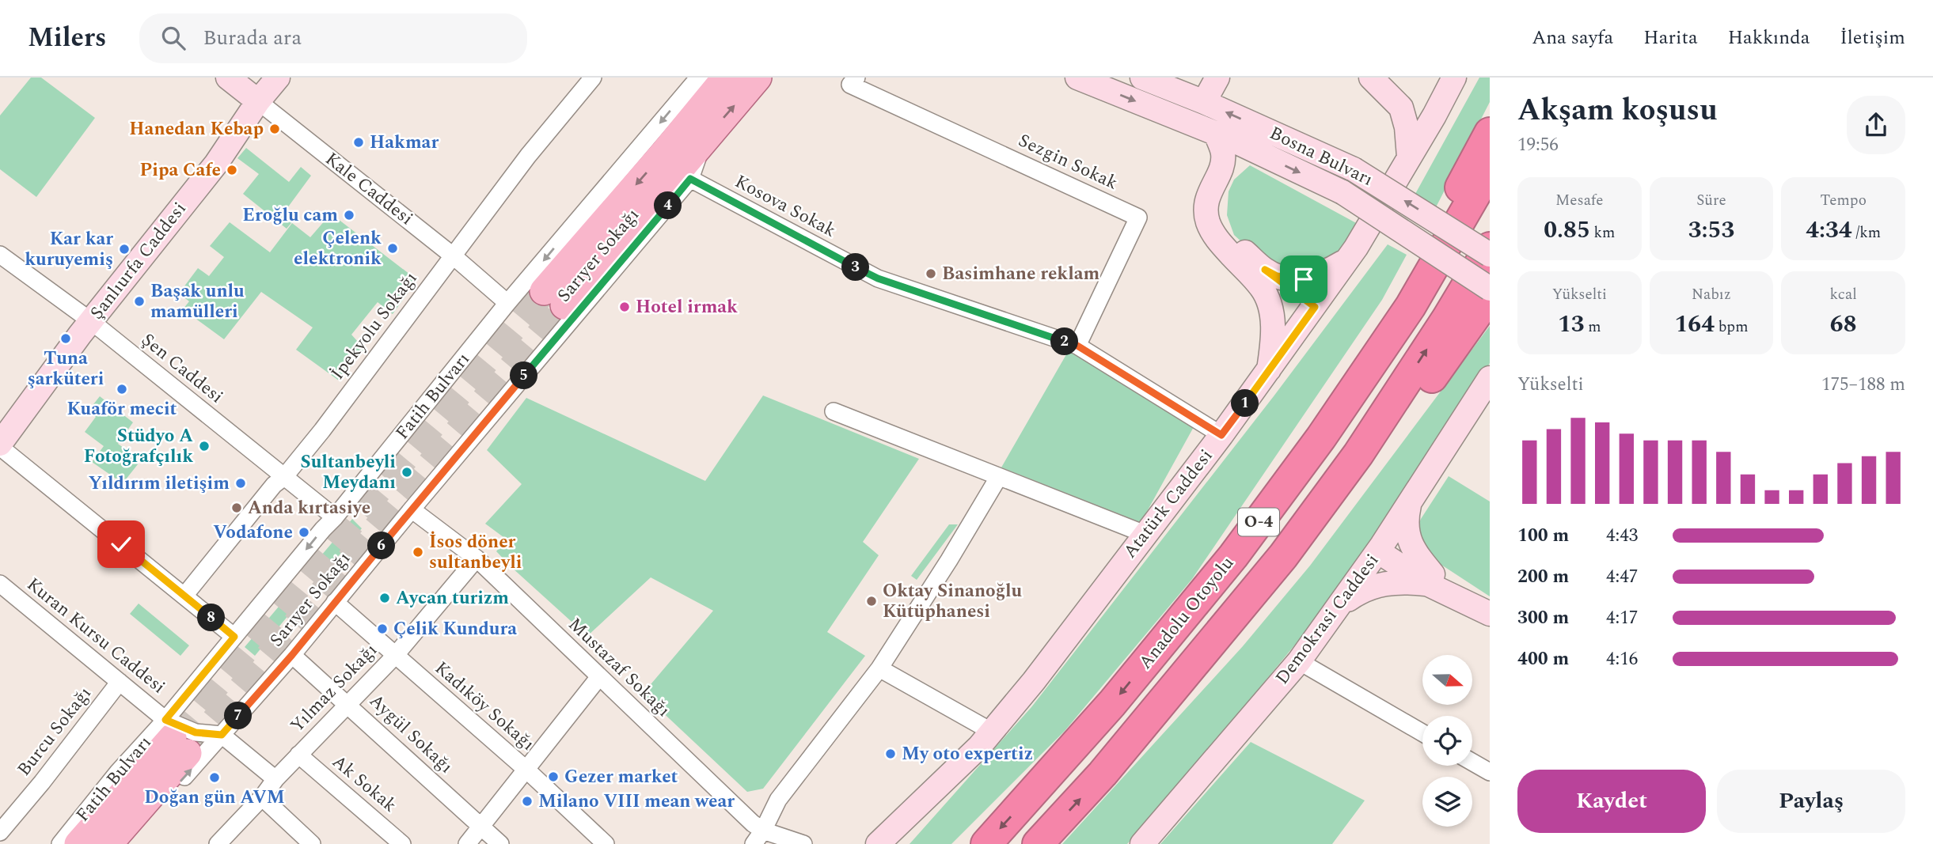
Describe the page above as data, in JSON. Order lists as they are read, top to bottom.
{
  "streets": {
    "highway": ["O-4", "Anadolu Otoyolu"],
    "main road": ["Fatih Bulvarı"],
    "street": [
      "Bosna Bulvarı",
      "Sezgin Sokak",
      "Kale Caddesi",
      "Kosova Sokak",
      "Sarıyer Sokağı",
      "Şanlıurfa Caddesi",
      "İpekyolu Sokağı",
      "Şen Caddesi",
      "Atatürk Caddesi",
      "Demokrasi Caddesi",
      "Kuran Kursu Caddesi",
      "Mustazaf Sokağı",
      "Yılmaz Sokağı",
      "Kadıköy Sokağı",
      "Burcu Sokağı",
      "Aygül Sokağı",
      "Ak Sokak"
    ]
  },
  "crossings": [
    ["Sezgin Sokak", "Kosova Sokak"],
    ["Kale Caddesi", "Şanlıurfa Caddesi"],
    ["Kale Caddesi", "İpekyolu Sokağı"],
    ["Kale Caddesi", "Fatih Bulvarı"],
    ["Kosova Sokak", "Sarıyer Sokağı"],
    ["Kosova Sokak", "Atatürk Caddesi"],
    ["Sarıyer Sokağı", "Kuran Kursu Caddesi"],
    ["Sarıyer Sokağı", "Mustazaf Sokağı"],
    ["Sarıyer Sokağı", "Kadıköy Sokağı"],
    ["Sarıyer Sokağı", "Aygül Sokağı"],
    ["Şanlıurfa Caddesi", "Şen Caddesi"],
    ["İpekyolu Sokağı", "Şen Caddesi"],
    ["Şen Caddesi", "Fatih Bulvarı"],
    ["Fatih Bulvarı", "Kuran Kursu Caddesi"],
    ["Kuran Kursu Caddesi", "Burcu Sokağı"],
    ["Mustazaf Sokağı", "Yılmaz Sokağı"],
    ["Yılmaz Sokağı", "Kadıköy Sokağı"],
    ["Yılmaz Sokağı", "Aygül Sokağı"],
    ["Yılmaz Sokağı", "Ak Sokak"]
  ],
  "one_way": ["Fatih Bulvarı"],
  "places": [
    "Hanedan Kebap",
    "Hakmar",
    "Pipa Cafe",
    "Eroğlu cam",
    "Çelenk elektronik",
    "Kar kar kuruyemiş",
    "Basimhane reklam",
    "Başak unlu mamülleri",
    "Hotel irmak",
    "Tuna şarküteri",
    "Kuaför mecit",
    "Stüdyo A Fotoğrafçılık",
    "Sultanbeyli Meydanı",
    "Yıldırım iletişim",
    "Anda kırtasiye",
    "Vodafone",
    "İsos döner sultanbeyli",
    "Aycan turizm",
    "Oktay Sinanoğlu Kütüphanesi",
    "Çelik Kundura",
    "My oto expertiz",
    "Gezer market",
    "Doğan gün AVM",
    "Milano VIII mean wear"
  ],
  "north": "right",
  "page": {
    "header": "Milers",
    "search": "Burada ara",
    "nav": [
      "Ana sayfa",
      "Harita",
      "Hakkında",
      "İletişim"
    ],
    "heading": ["Akşam koşusu", "19:56"],
    "stats": [
      ["Mesafe", "0.85 km"],
      ["Süre", "3:53"],
      ["Tempo", "4:34 /km"],
      ["Yükselti", "13 m"],
      ["Nabız", "164 bpm"],
      ["kcal", "68"]
    ],
    "pins": [
      "4",
      "3",
      "2",
      "5",
      "1",
      "6",
      "8",
      "7"
    ],
    "chart": ["Yükselti", "175–188 m"],
    "list": [
      {
        "name": "100 m",
        "note": "4:43"
      },
      {
        "name": "200 m",
        "note": "4:47"
      },
      {
        "name": "300 m",
        "note": "4:17"
      },
      {
        "name": "400 m",
        "note": "4:16"
      }
    ],
    "buttons": ["Kaydet", "Paylaş"]
  }
}
